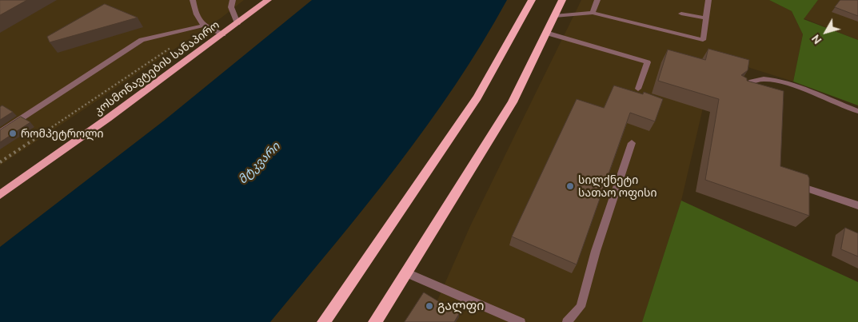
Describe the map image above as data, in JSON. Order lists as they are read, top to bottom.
{
  "streets": {
    "main road": ["კოსმონავტების სანაპირო"]
  },
  "water": ["მტკვარი"],
  "places": ["რომპეტროლი", "სილქნეტი სათაო ოფისი", "გალფი"],
  "north": "bottom left"
}
